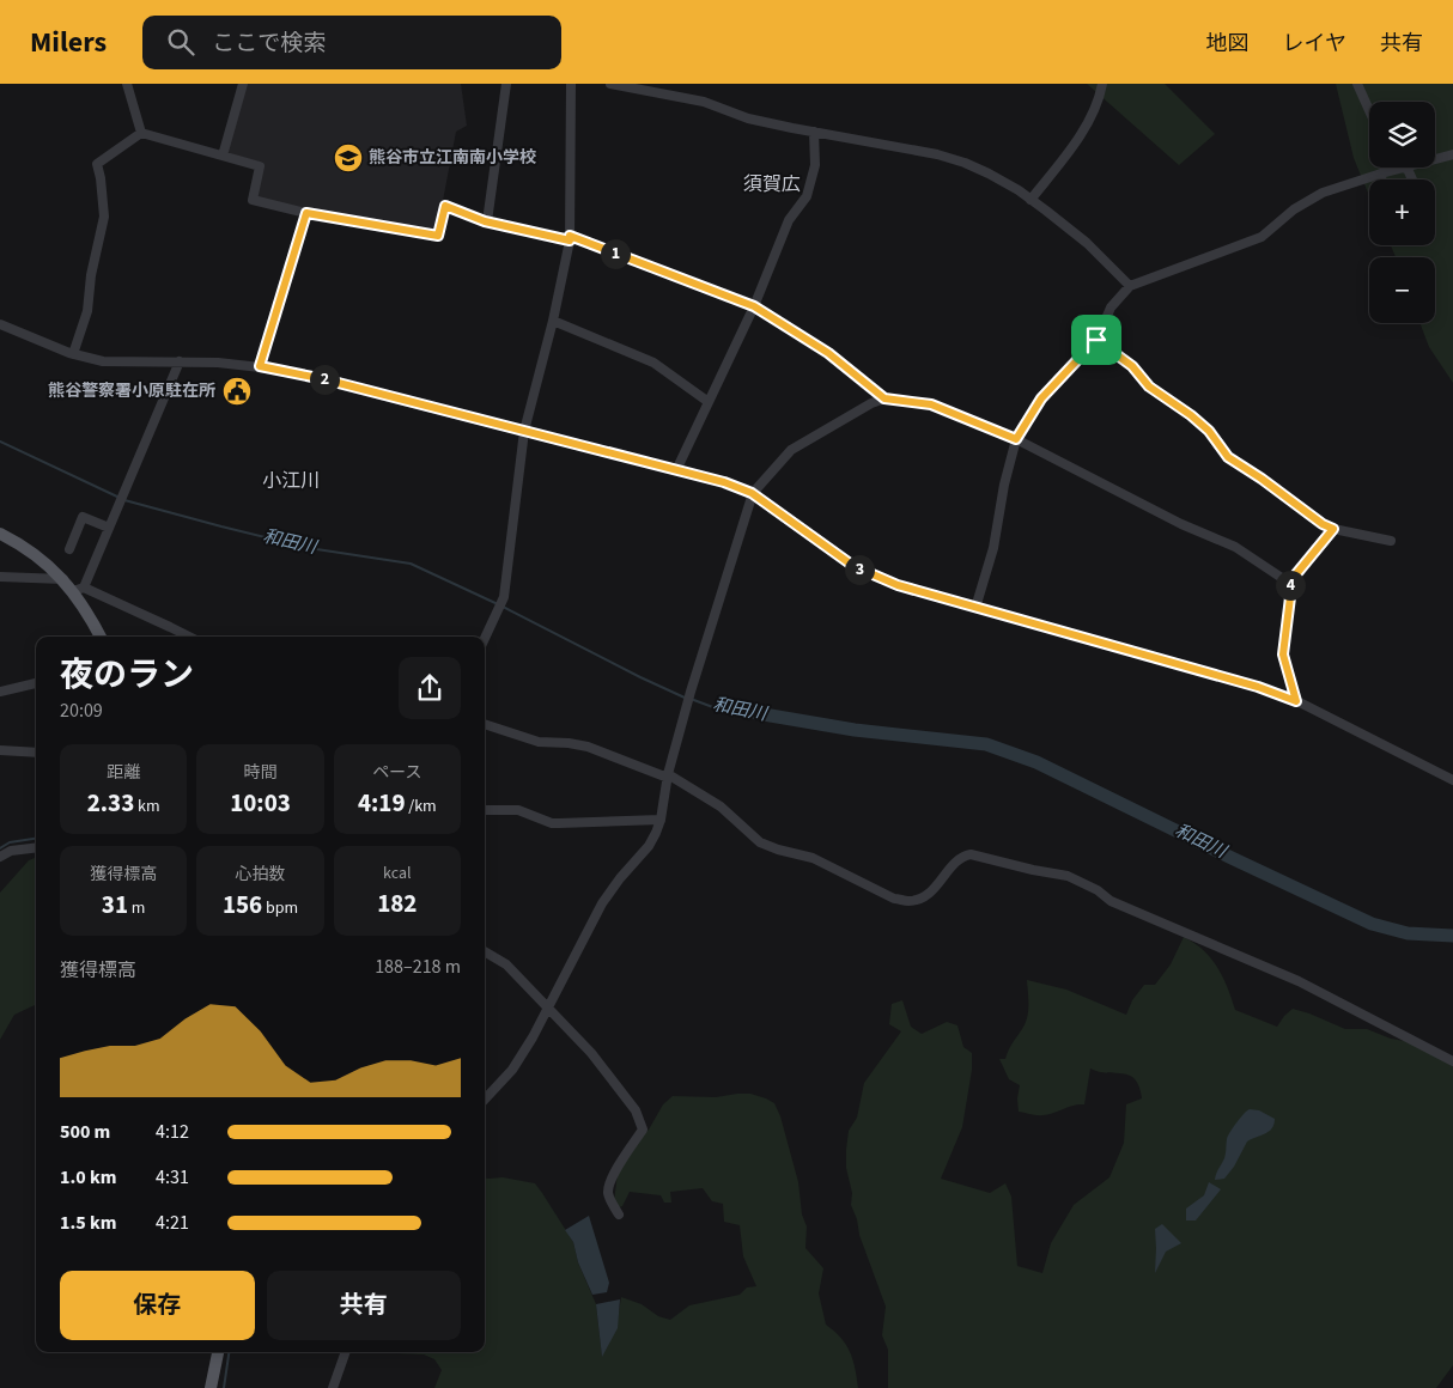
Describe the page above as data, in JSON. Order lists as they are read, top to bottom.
{
  "districts": ["須賀広", "小江川"],
  "water": ["和田川"],
  "places": {
    "school or university": ["熊谷市立江南南小学校"],
    "public building": ["熊谷警察署小原駐在所"]
  },
  "page": {
    "header": "Milers",
    "search": "ここで検索",
    "nav": ["地図", "レイヤ", "共有"],
    "map_buttons": ["+", "−"],
    "pins": [
      "1",
      "2",
      "3",
      "4"
    ],
    "heading": ["夜のラン", "20:09"],
    "stats": [
      ["距離", "2.33 km"],
      ["時間", "10:03"],
      ["ペース", "4:19 /km"],
      ["獲得標高", "31 m"],
      ["心拍数", "156 bpm"],
      ["kcal", "182"]
    ],
    "chart": ["獲得標高", "188–218 m"],
    "list": [
      {
        "name": "500 m",
        "note": "4:12"
      },
      {
        "name": "1.0 km",
        "note": "4:31"
      },
      {
        "name": "1.5 km",
        "note": "4:21"
      }
    ],
    "buttons": ["保存", "共有"]
  }
}
